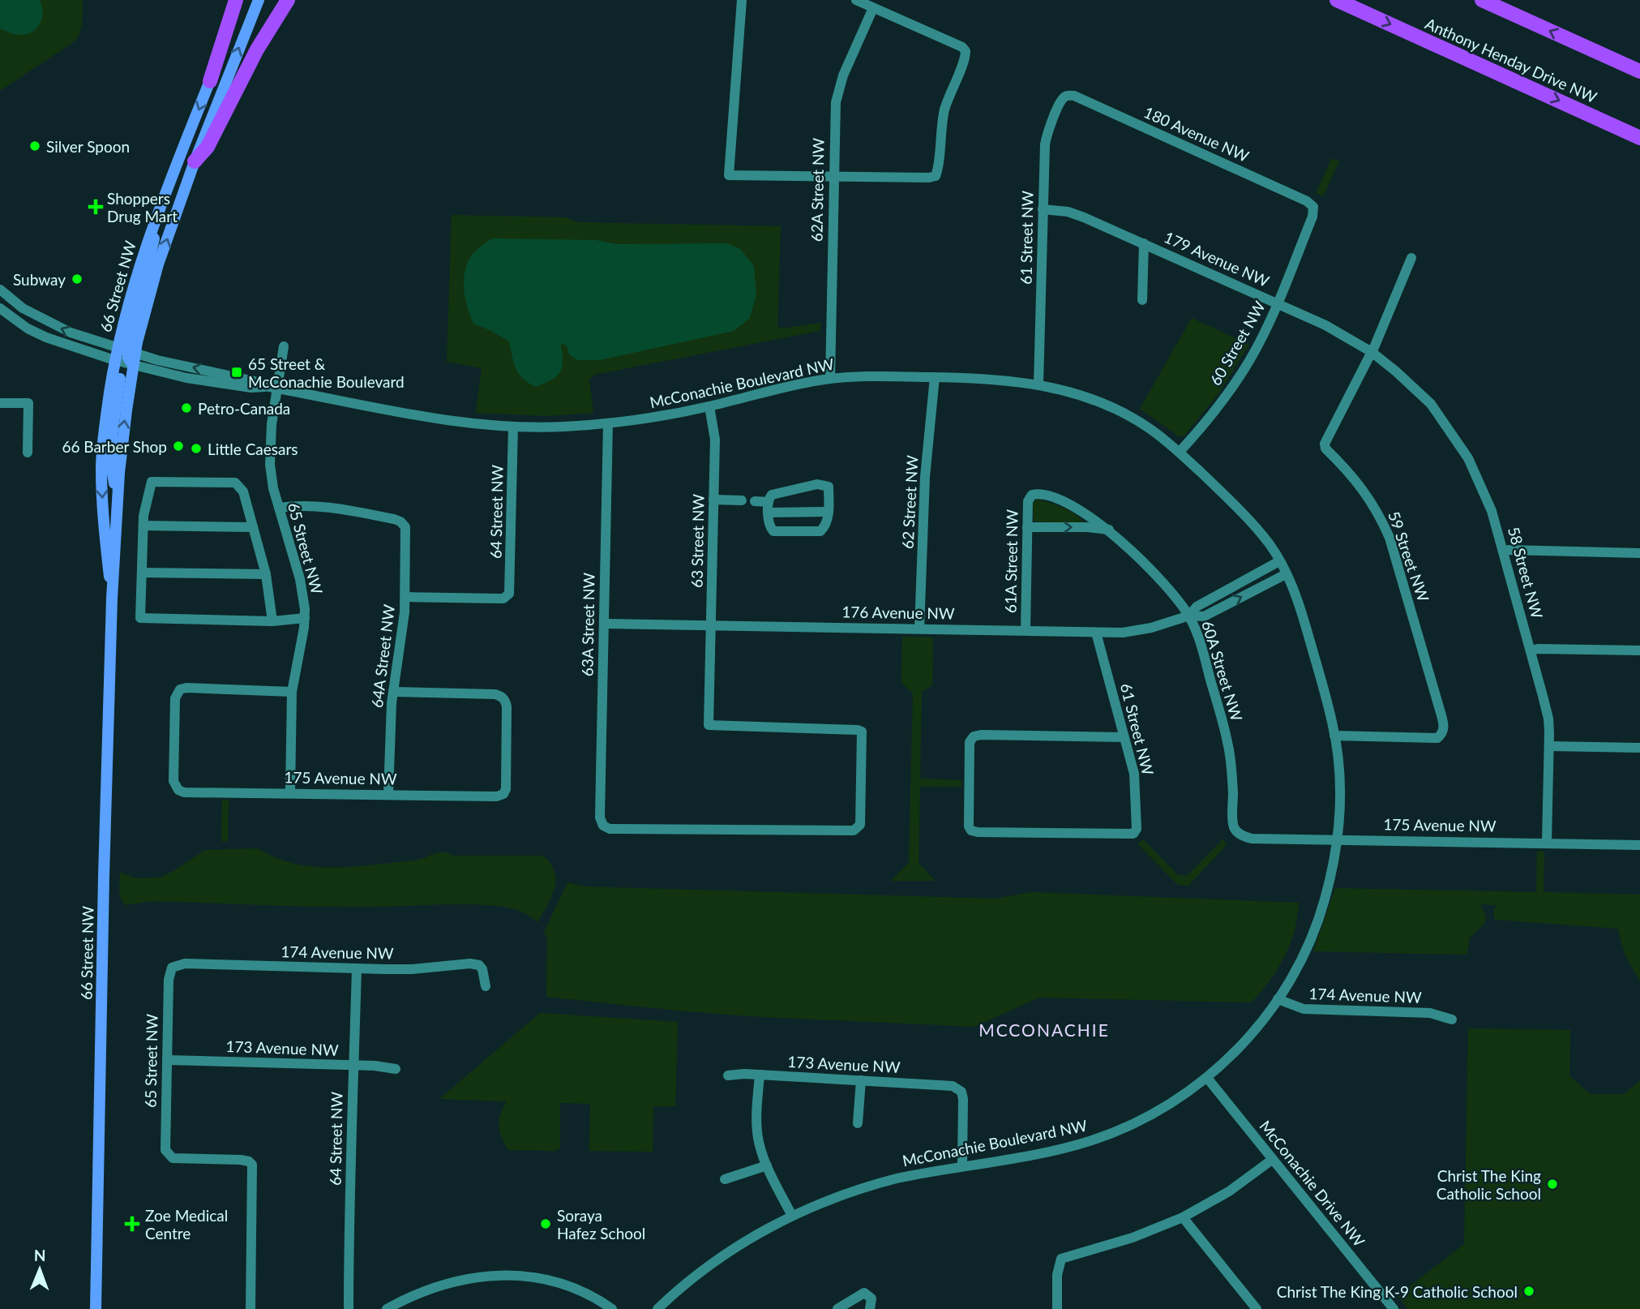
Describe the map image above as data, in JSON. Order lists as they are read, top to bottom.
{
  "streets": {
    "highway": ["Anthony Henday Drive NW"],
    "main road": ["66 Street NW"],
    "street": [
      "180 Avenue NW",
      "62A Street NW",
      "61 Street NW",
      "179 Avenue NW",
      "60 Street NW",
      "McConachie Boulevard NW",
      "62 Street NW",
      "64 Street NW",
      "63 Street NW",
      "65 Street NW",
      "59 Street NW",
      "61A Street NW",
      "58 Street NW",
      "176 Avenue NW",
      "63A Street NW",
      "64A Street NW",
      "60A Street NW",
      "175 Avenue NW",
      "174 Avenue NW",
      "173 Avenue NW",
      "McConachie Drive NW"
    ]
  },
  "crossings": [
    ["180 Avenue NW", "61 Street NW"],
    ["180 Avenue NW", "60 Street NW"],
    ["62A Street NW", "McConachie Boulevard NW"],
    ["61 Street NW", "179 Avenue NW"],
    ["61 Street NW", "McConachie Boulevard NW"],
    ["61 Street NW", "176 Avenue NW"],
    ["179 Avenue NW", "60 Street NW"],
    ["179 Avenue NW", "59 Street NW"],
    ["179 Avenue NW", "58 Street NW"],
    ["66 Street NW", "McConachie Boulevard NW"],
    ["60 Street NW", "McConachie Boulevard NW"],
    ["McConachie Boulevard NW", "62 Street NW"],
    ["McConachie Boulevard NW", "64 Street NW"],
    ["McConachie Boulevard NW", "63 Street NW"],
    ["McConachie Boulevard NW", "65 Street NW"],
    ["McConachie Boulevard NW", "59 Street NW"],
    ["McConachie Boulevard NW", "176 Avenue NW"],
    ["McConachie Boulevard NW", "63A Street NW"],
    ["McConachie Boulevard NW", "175 Avenue NW"],
    ["McConachie Boulevard NW", "174 Avenue NW"],
    ["McConachie Boulevard NW", "173 Avenue NW"],
    ["McConachie Boulevard NW", "McConachie Drive NW"],
    ["62 Street NW", "176 Avenue NW"],
    ["64 Street NW", "64A Street NW"],
    ["64 Street NW", "174 Avenue NW"],
    ["64 Street NW", "173 Avenue NW"],
    ["63 Street NW", "176 Avenue NW"],
    ["63 Street NW", "63A Street NW"],
    ["65 Street NW", "64A Street NW"],
    ["65 Street NW", "175 Avenue NW"],
    ["65 Street NW", "174 Avenue NW"],
    ["65 Street NW", "173 Avenue NW"],
    ["59 Street NW", "58 Street NW"],
    ["61A Street NW", "176 Avenue NW"],
    ["61A Street NW", "60A Street NW"],
    ["58 Street NW", "175 Avenue NW"],
    ["176 Avenue NW", "63A Street NW"],
    ["176 Avenue NW", "60A Street NW"],
    ["64A Street NW", "175 Avenue NW"],
    ["60A Street NW", "175 Avenue NW"]
  ],
  "districts": ["MCCONACHIE"],
  "places": {
    "other": [
      "Silver Spoon",
      "Subway",
      "Petro-Canada",
      "66 Barber Shop",
      "Little Caesars",
      "Christ The King Catholic School",
      "Soraya Hafez School",
      "Christ The King K-9 Catholic School"
    ],
    "health": ["Shoppers Drug Mart", "Zoe Medical Centre"],
    "transit": ["65 Street & McConachie Boulevard"]
  },
  "north": "top"
}
